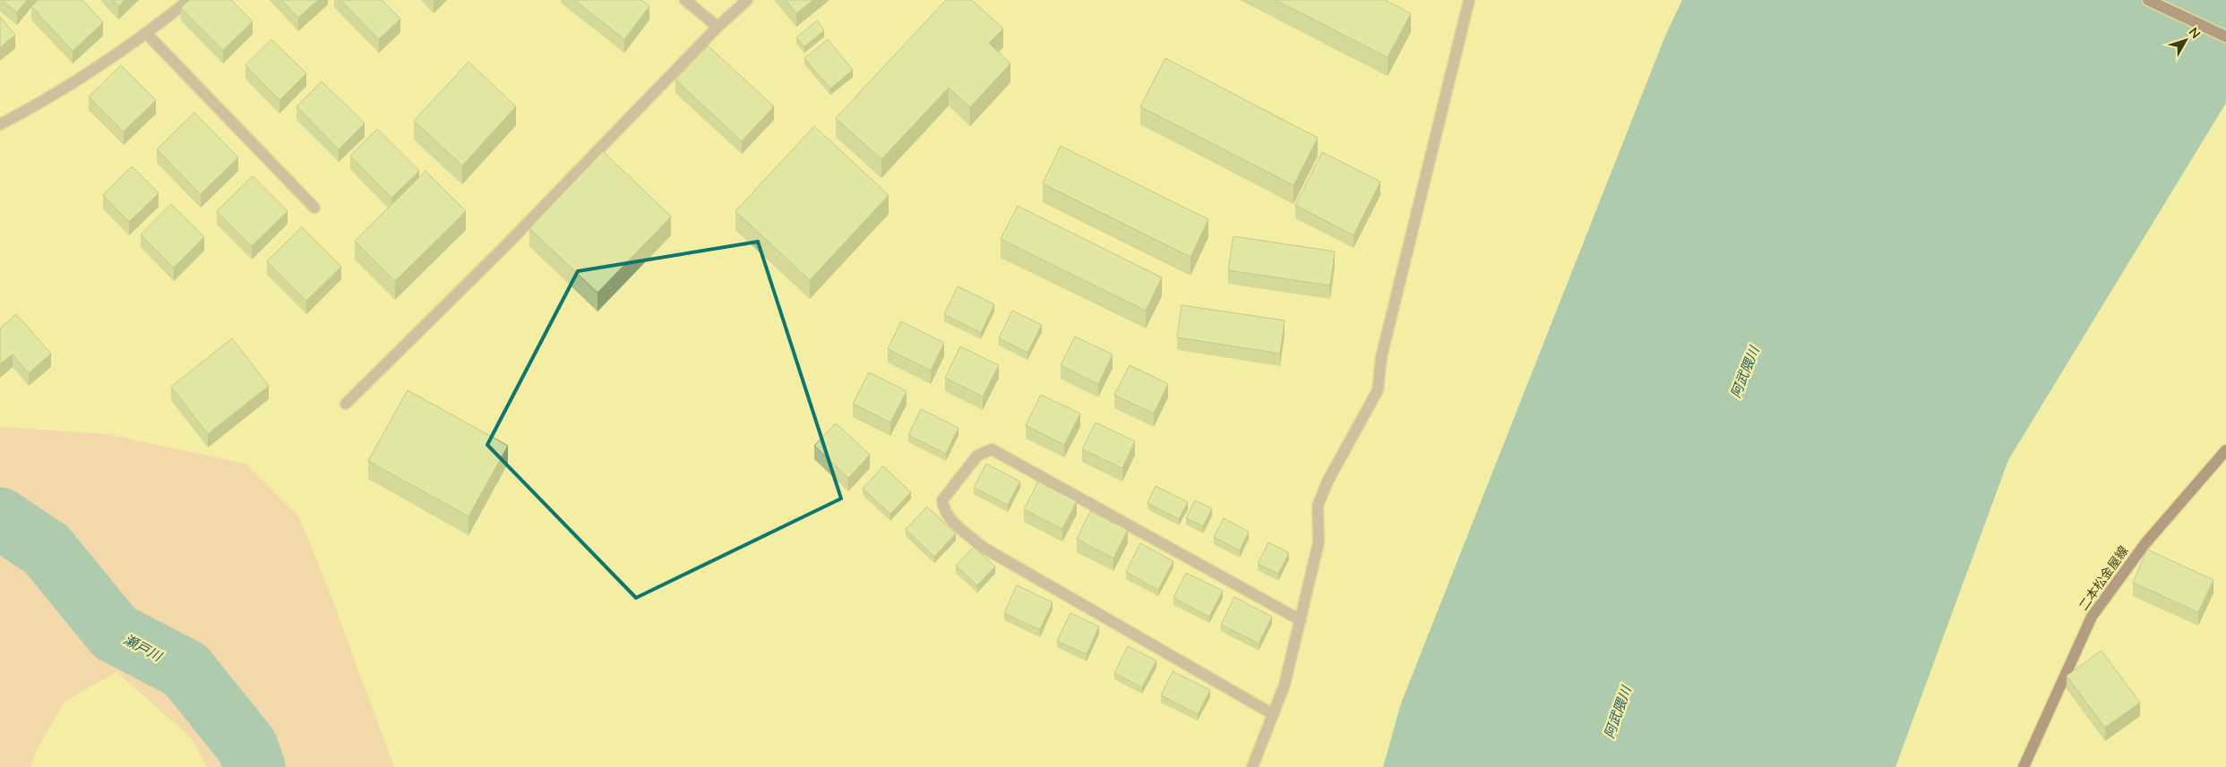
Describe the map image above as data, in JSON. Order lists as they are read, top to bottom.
{
  "streets": {
    "main road": ["二本松金屋線"]
  },
  "water": ["阿武隈川", "瀬戸川"],
  "north": "top right"
}
